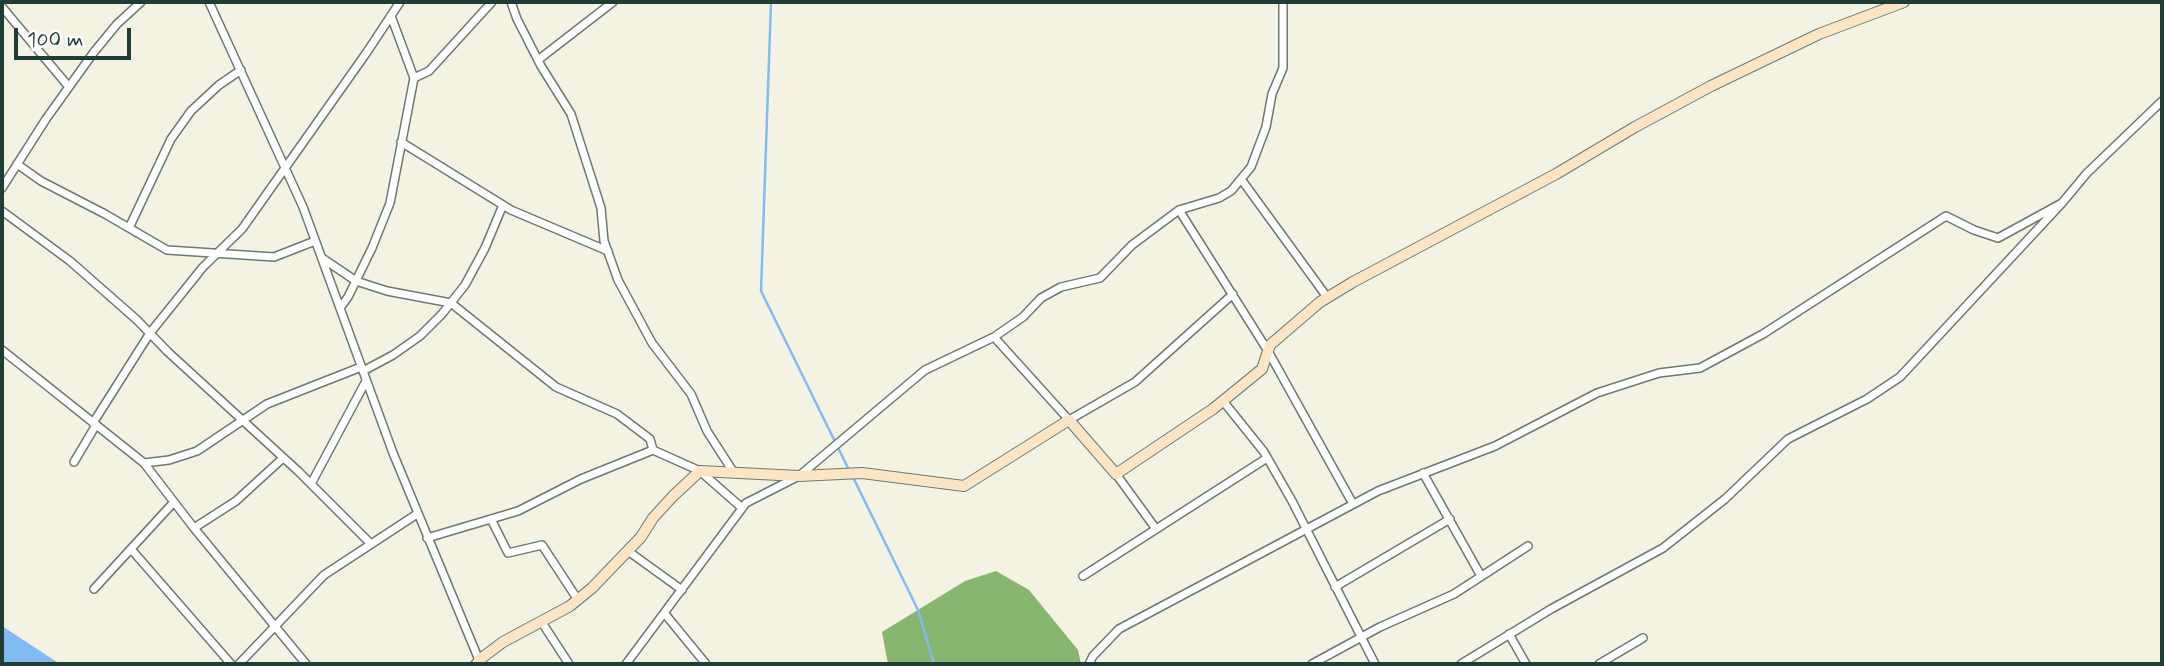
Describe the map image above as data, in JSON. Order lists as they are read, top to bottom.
{
  "scale_bar": "100 m"
}
